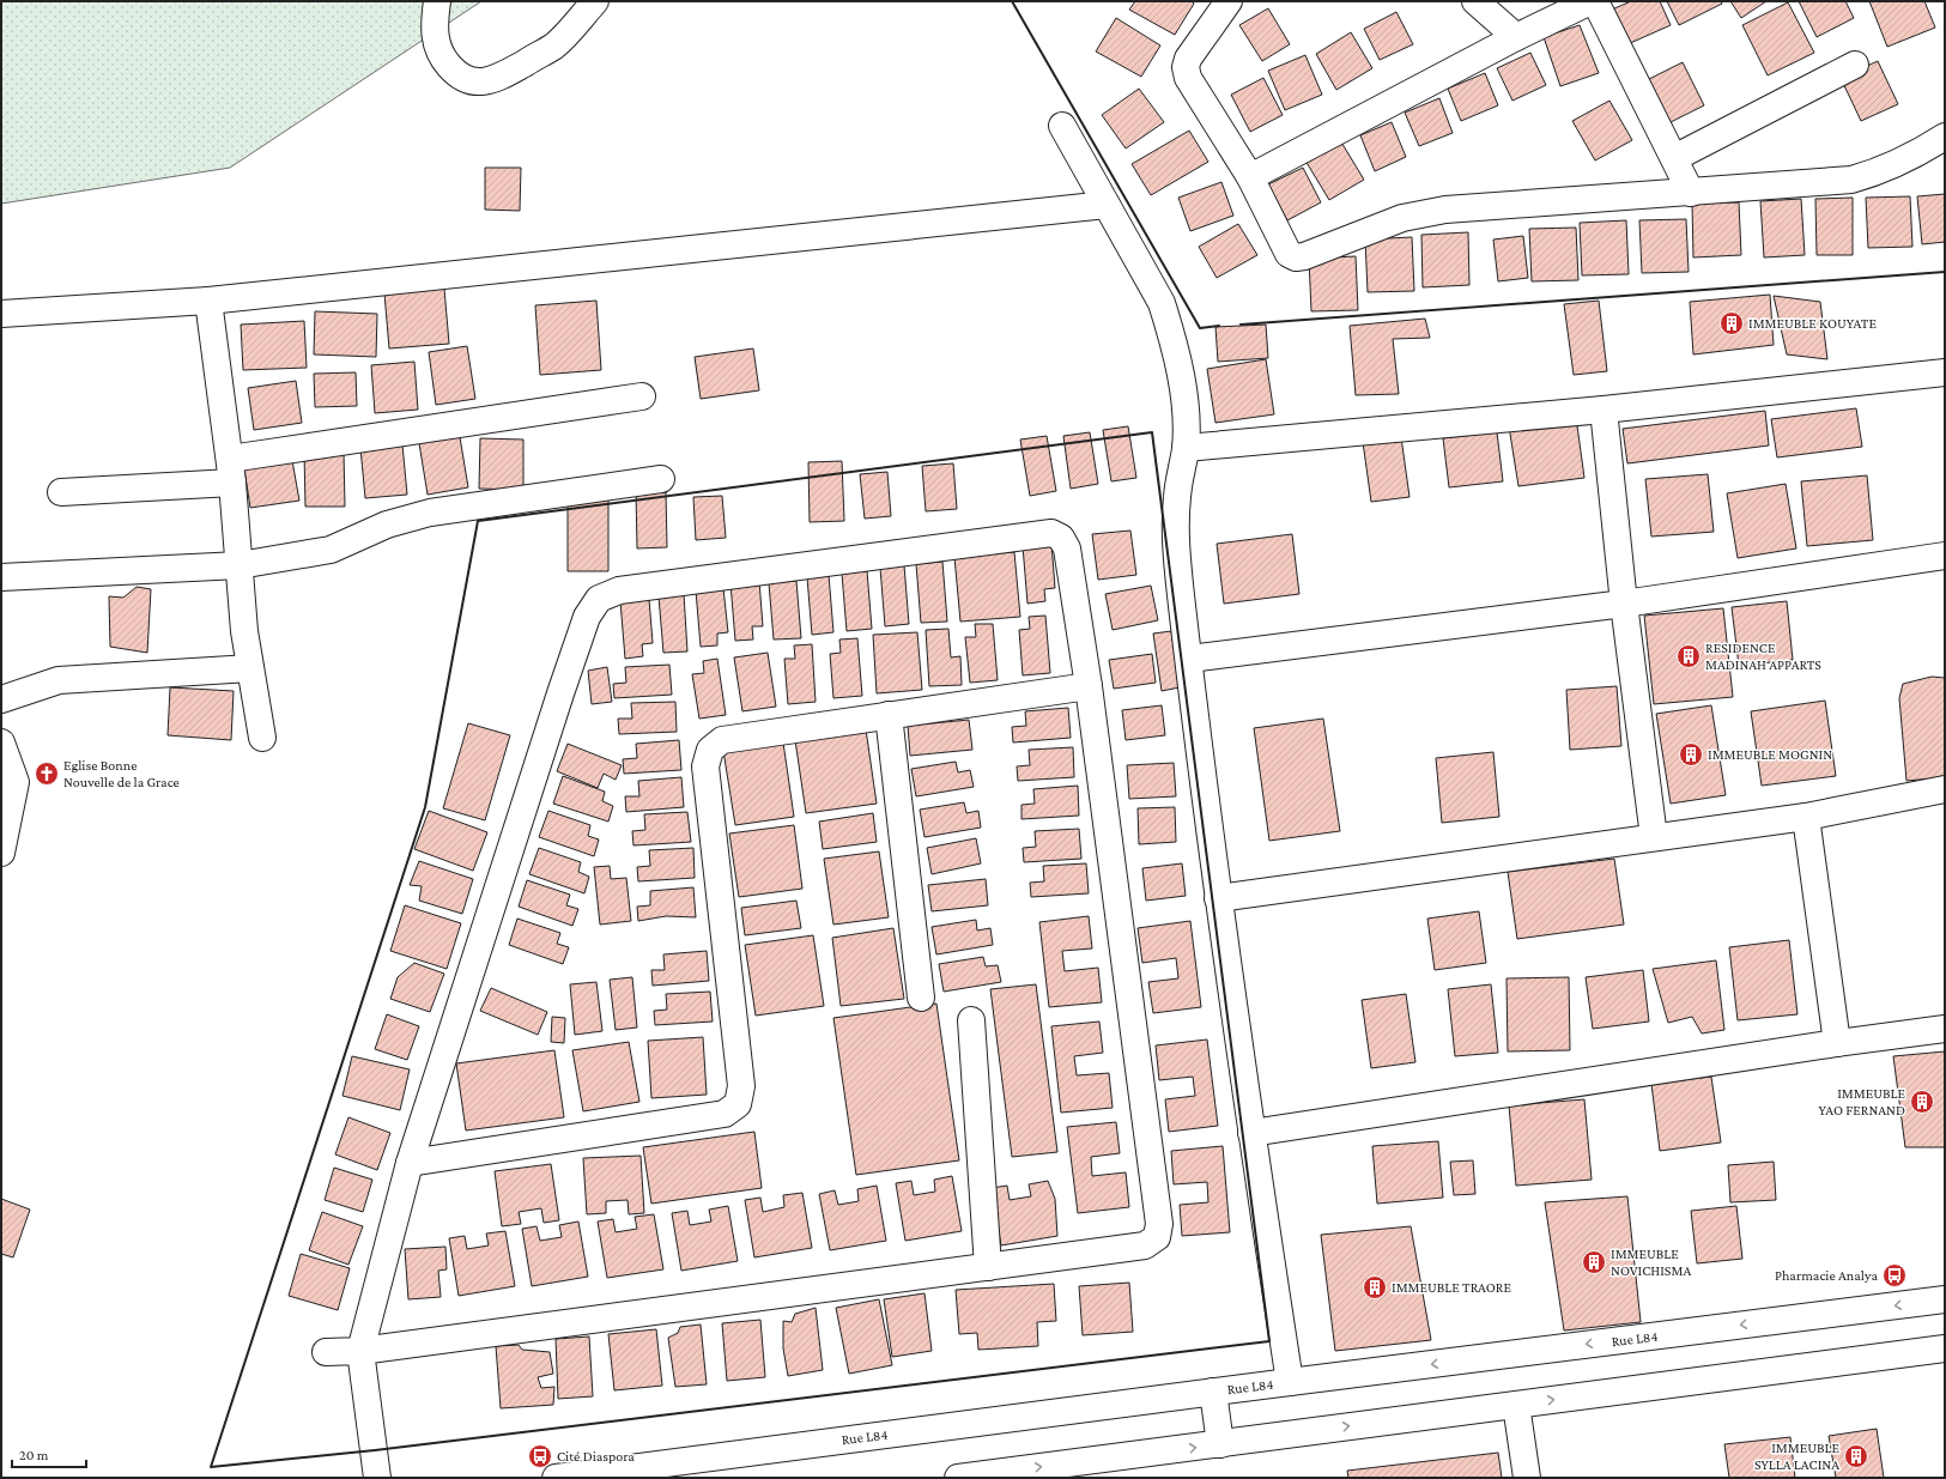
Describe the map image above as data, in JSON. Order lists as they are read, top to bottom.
{
  "streets": {
    "street": ["Rue L84"]
  },
  "places": {
    "building": [
      "IMMEUBLE KOUYATE",
      "RESIDENCE MADINAH APPARTS",
      "IMMEUBLE MOGNIN",
      "IMMEUBLE YAO FERNAND",
      "IMMEUBLE NOVICHISMA",
      "IMMEUBLE TRAORE",
      "IMMEUBLE SYLLA LACINA"
    ],
    "church": ["Eglise Bonne Nouvelle de la Grace"],
    "bus stop": ["Pharmacie Analya", "Cité Diaspora"]
  },
  "scale_bar": "20 m"
}
